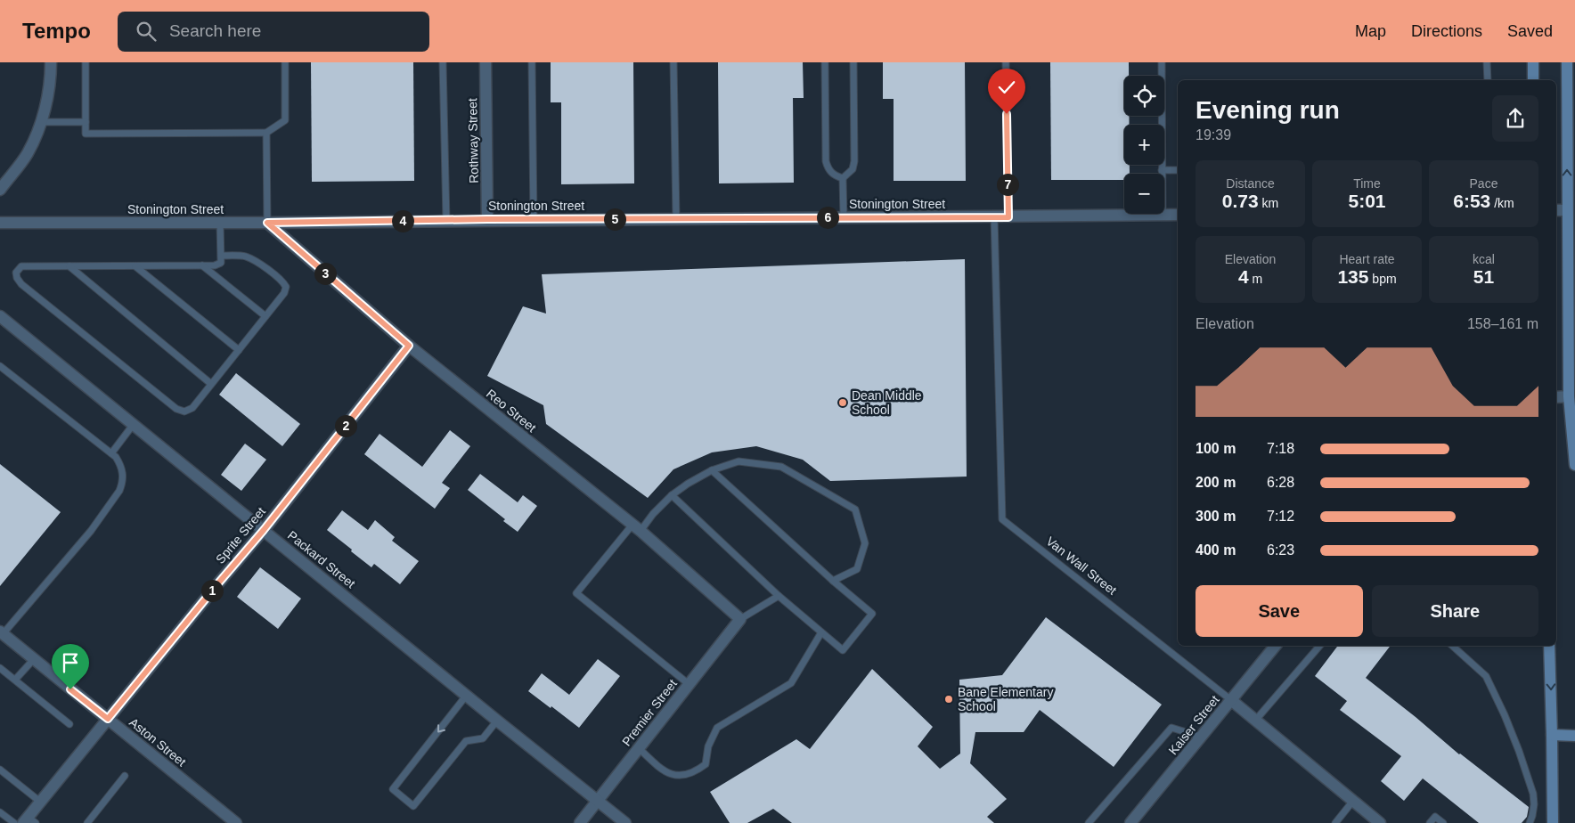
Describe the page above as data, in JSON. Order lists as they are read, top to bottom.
{
  "streets": {
    "street": [
      "Rothway Street",
      "Stonington Street",
      "Reo Street",
      "Sprite Street",
      "Packard Street",
      "Van Wall Street",
      "Premier Street",
      "Kaiser Street",
      "Aston Street"
    ]
  },
  "crossings": [
    ["Rothway Street", "Stonington Street"],
    ["Stonington Street", "Reo Street"],
    ["Stonington Street", "Van Wall Street"],
    ["Reo Street", "Sprite Street"],
    ["Reo Street", "Premier Street"],
    ["Sprite Street", "Packard Street"],
    ["Sprite Street", "Aston Street"],
    ["Packard Street", "Premier Street"],
    ["Van Wall Street", "Kaiser Street"]
  ],
  "places": ["Dean Middle School", "Bane Elementary School"],
  "page": {
    "header": "Tempo",
    "search": "Search here",
    "nav": ["Map", "Directions", "Saved"],
    "map_buttons": ["+", "−"],
    "heading": ["Evening run", "19:39"],
    "stats": [
      ["Distance", "0.73 km"],
      ["Time", "5:01"],
      ["Pace", "6:53 /km"],
      ["Elevation", "4 m"],
      ["Heart rate", "135 bpm"],
      ["kcal", "51"]
    ],
    "pins": [
      "7",
      "6",
      "5",
      "4",
      "3",
      "2",
      "1"
    ],
    "chart": ["Elevation", "158–161 m"],
    "list": [
      {
        "name": "100 m",
        "note": "7:18"
      },
      {
        "name": "200 m",
        "note": "6:28"
      },
      {
        "name": "300 m",
        "note": "7:12"
      },
      {
        "name": "400 m",
        "note": "6:23"
      }
    ],
    "buttons": ["Save", "Share"]
  }
}
